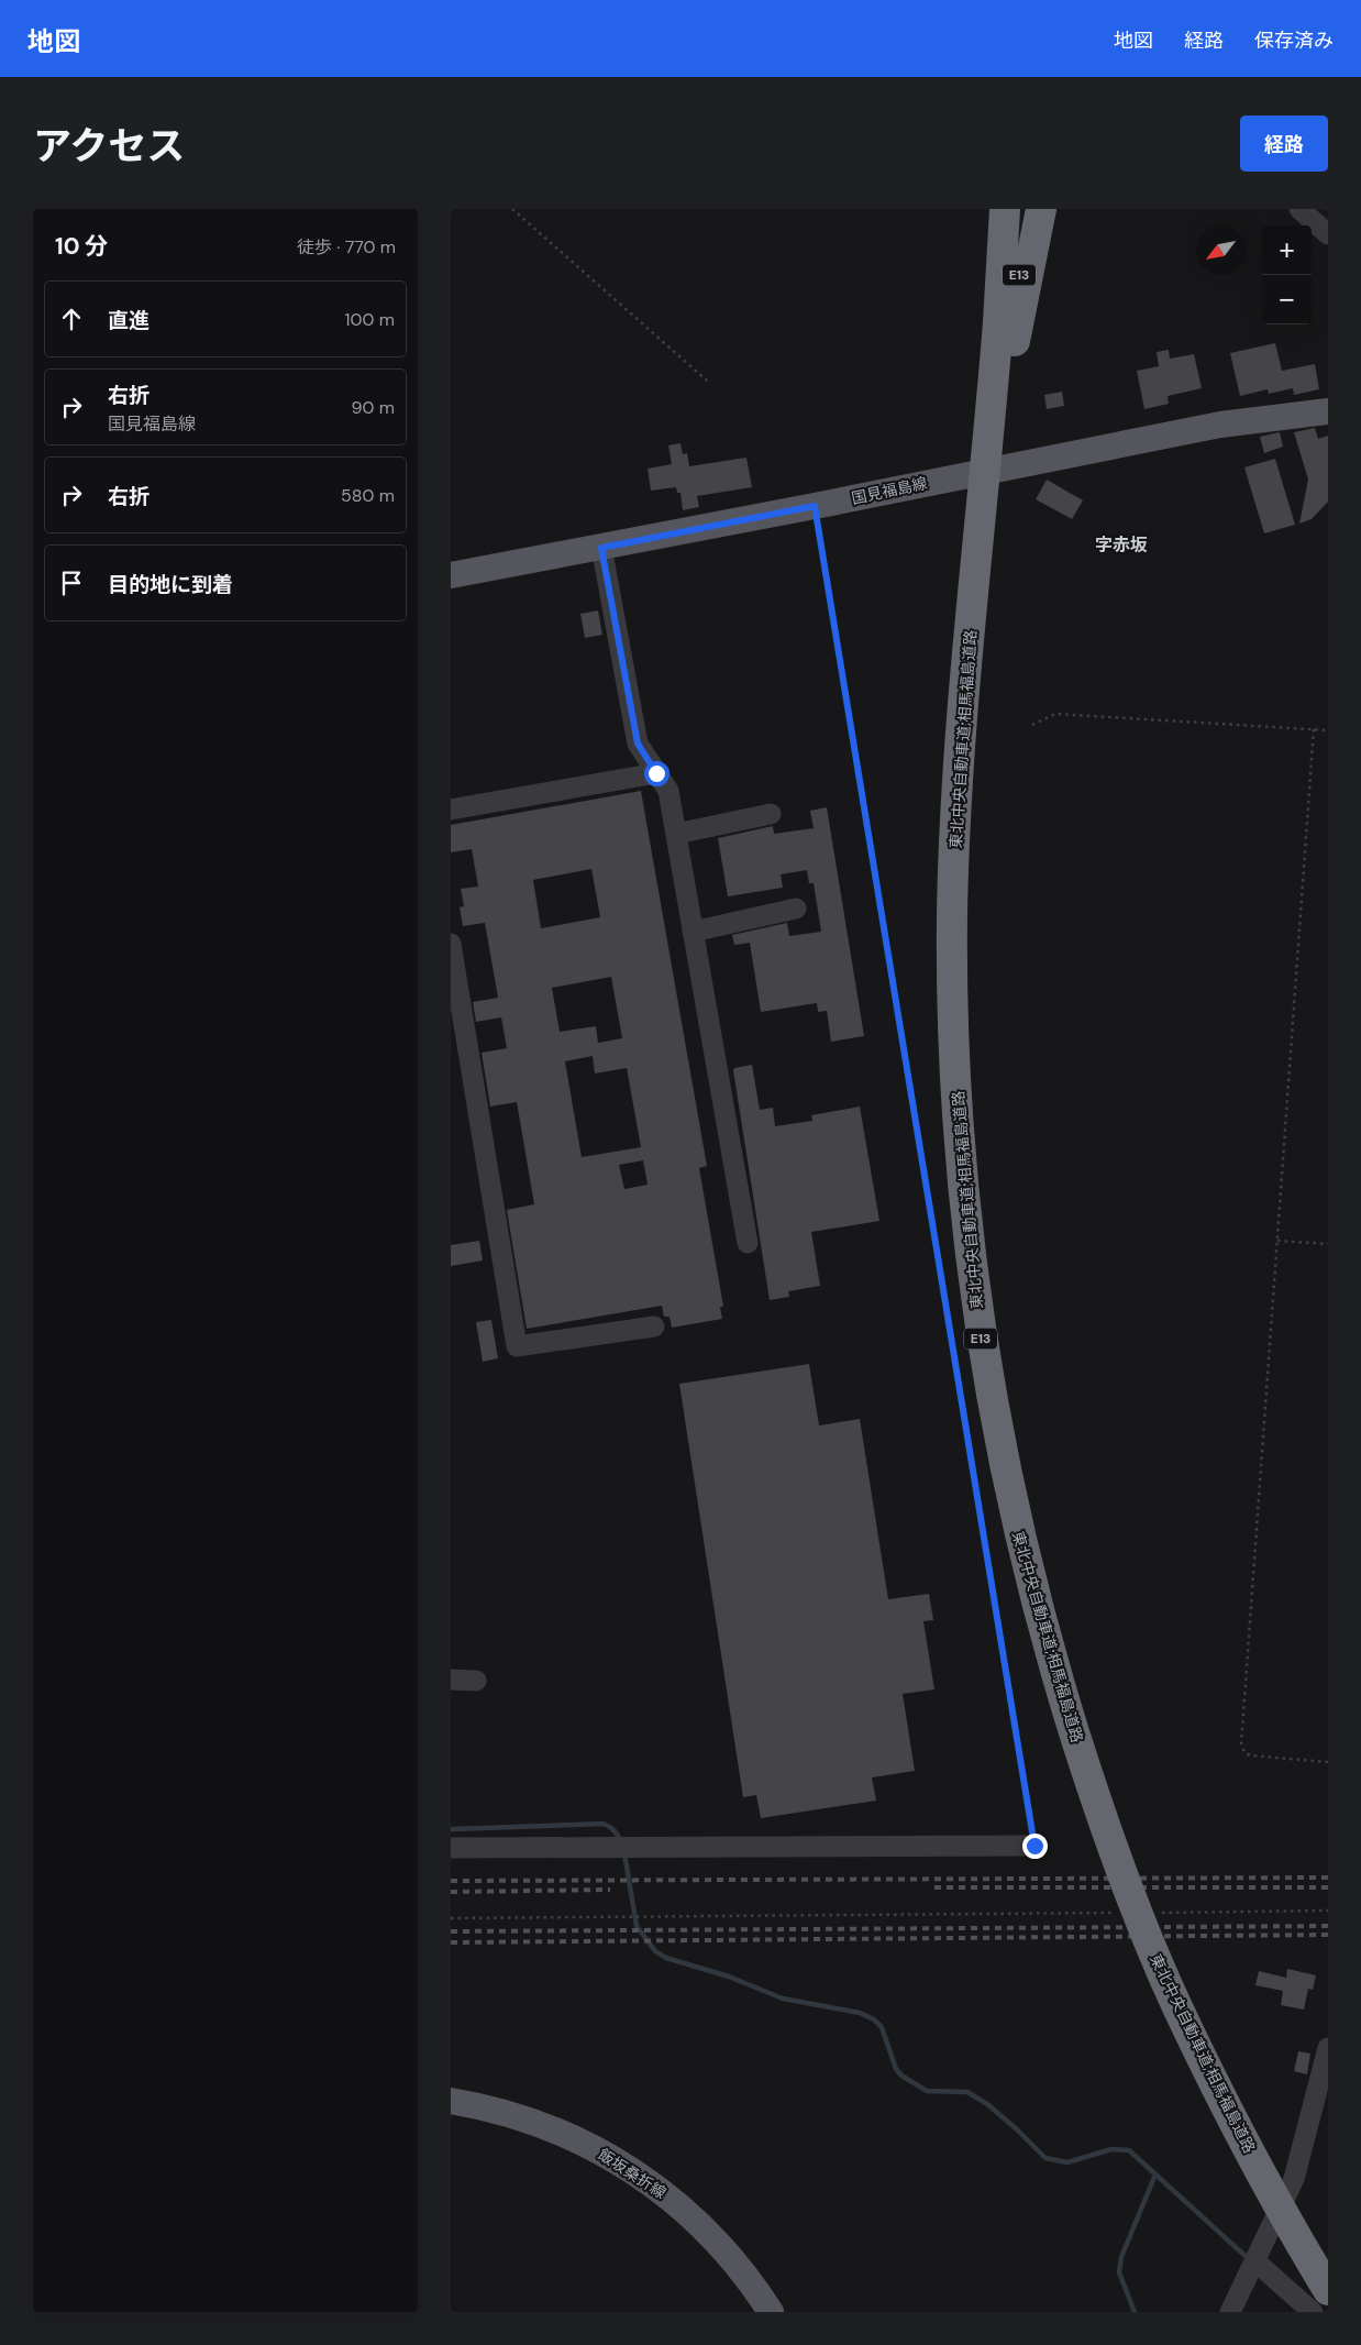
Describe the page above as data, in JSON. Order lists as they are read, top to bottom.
{
  "streets": {
    "highway": ["E13", "東北中央自動車道;相馬福島道路"],
    "main road": ["国見福島線", "飯坂桑折線"]
  },
  "districts": ["字赤坂"],
  "north": "bottom left",
  "page": {
    "header": "地図",
    "nav": ["地図", "経路", "保存済み"],
    "title": "アクセス",
    "buttons": "経路",
    "heading": ["10 分", "徒歩 · 770 m"],
    "map_buttons": ["+", "−"],
    "list": [
      ["直進", "100 m"],
      ["右折", "国見福島線", "90 m"],
      ["右折", "580 m"],
      "目的地に到着"
    ]
  }
}
